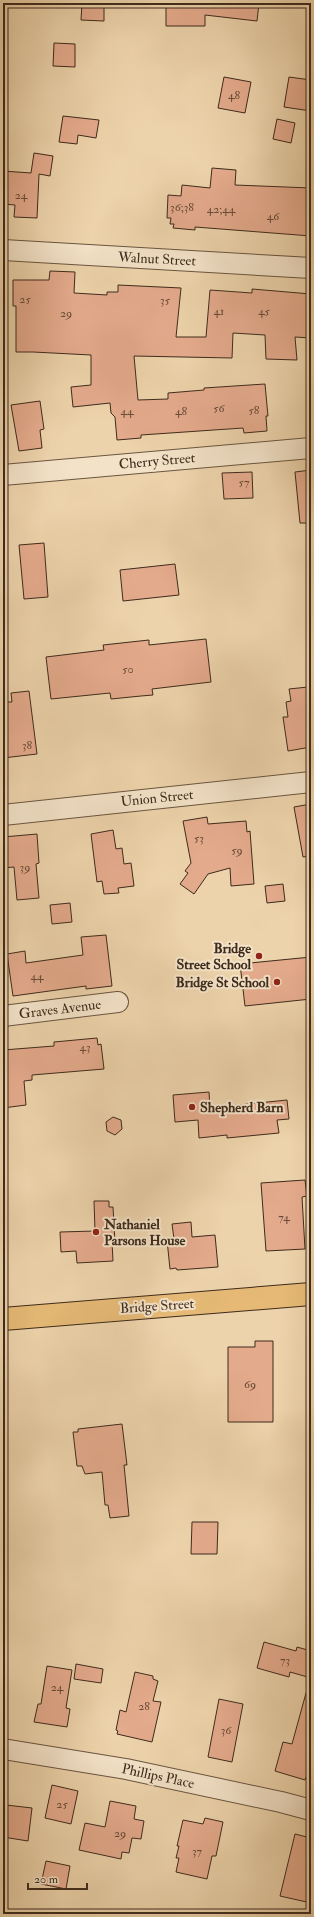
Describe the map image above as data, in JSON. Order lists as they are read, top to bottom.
{
  "streets": {
    "highway": ["Bridge Street"],
    "street": [
      "Walnut Street",
      "Cherry Street",
      "Union Street",
      "Graves Avenue",
      "Phillips Place"
    ]
  },
  "places": [
    "Bridge Street School",
    "Bridge St School",
    "Shepherd Barn",
    "Nathaniel Parsons House"
  ],
  "house_numbers": [
    "48",
    "24",
    "36;38",
    "42;44",
    "46",
    "25",
    "35",
    "41",
    "45",
    "29",
    "56",
    "58",
    "44",
    "48",
    "57",
    "50",
    "38",
    "53",
    "59",
    "39",
    "44",
    "43",
    "74",
    "69",
    "73",
    "24",
    "28",
    "36",
    "25",
    "29",
    "37"
  ],
  "scale_bar": "20 m"
}
